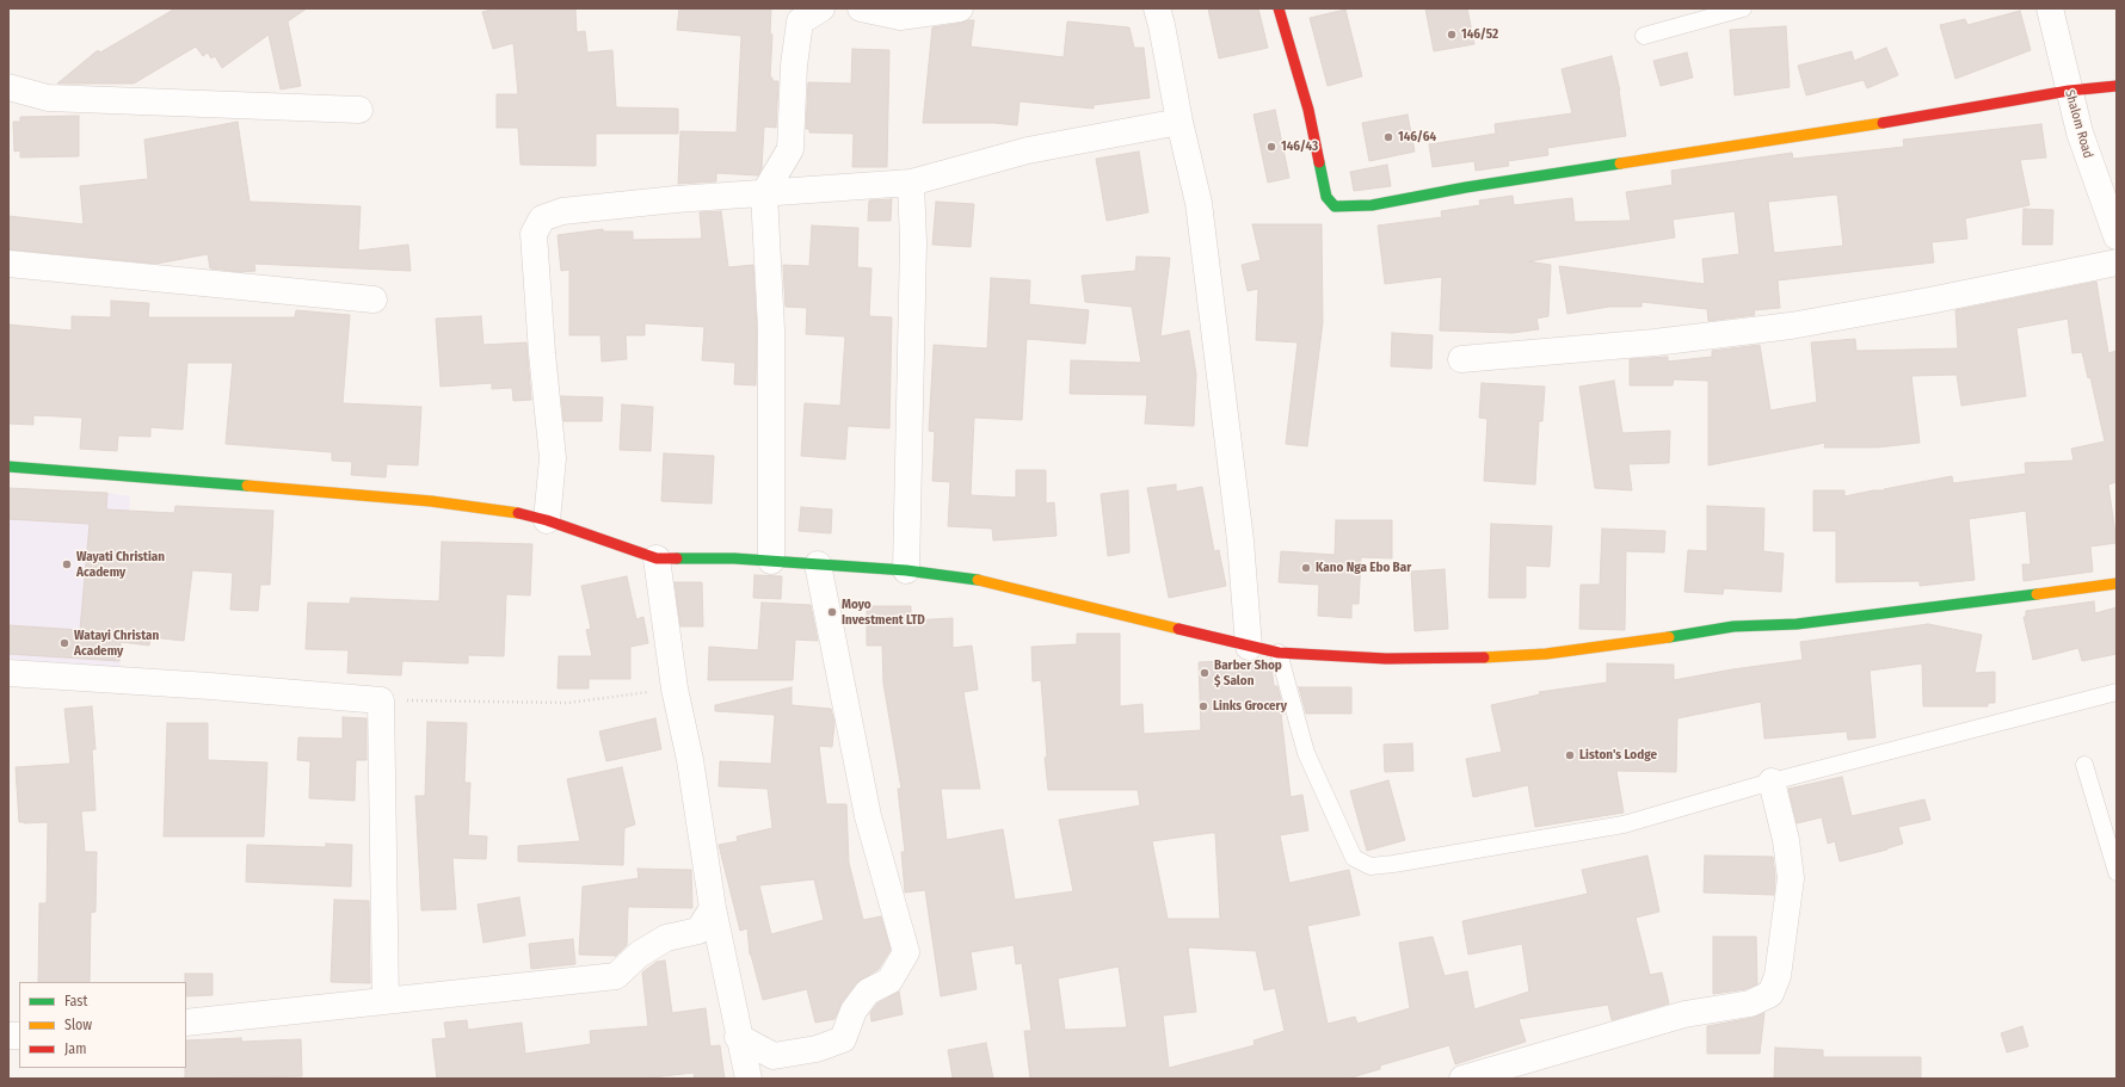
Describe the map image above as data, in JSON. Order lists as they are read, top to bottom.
{
  "streets": {
    "street": ["Shalom Road"]
  },
  "places": [
    "146/52",
    "146/64",
    "146/43",
    "Wayati Christian Academy",
    "Kano Nga Ebo Bar",
    "Moyo Investment LTD",
    "Watayi Christan Academy",
    "Barber Shop $ Salon",
    "Links Grocery",
    "Liston's Lodge"
  ],
  "legend": ["Fast", "Slow", "Jam"]
}
